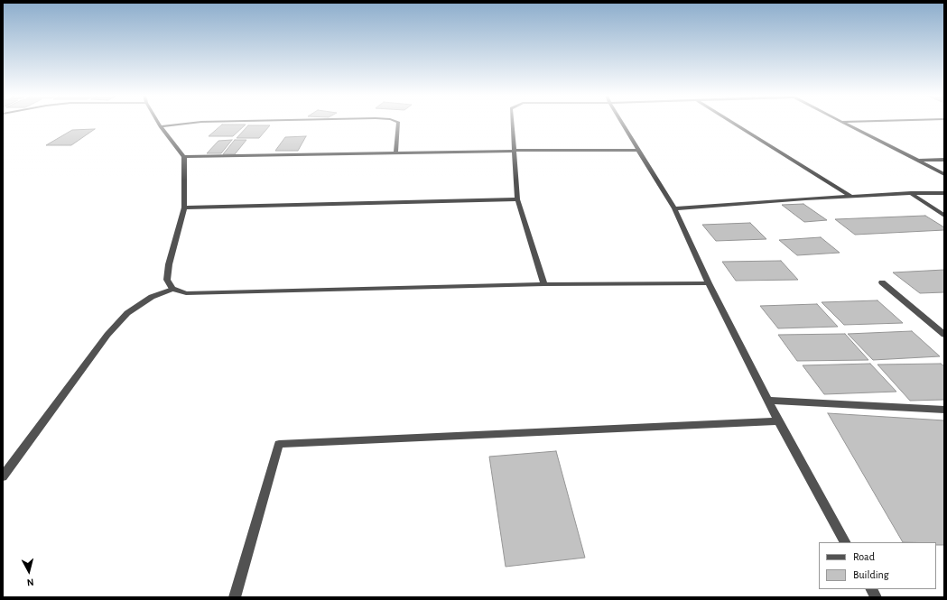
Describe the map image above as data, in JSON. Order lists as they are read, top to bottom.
{
  "legend": ["Road", "Building"],
  "north": "bottom"
}
